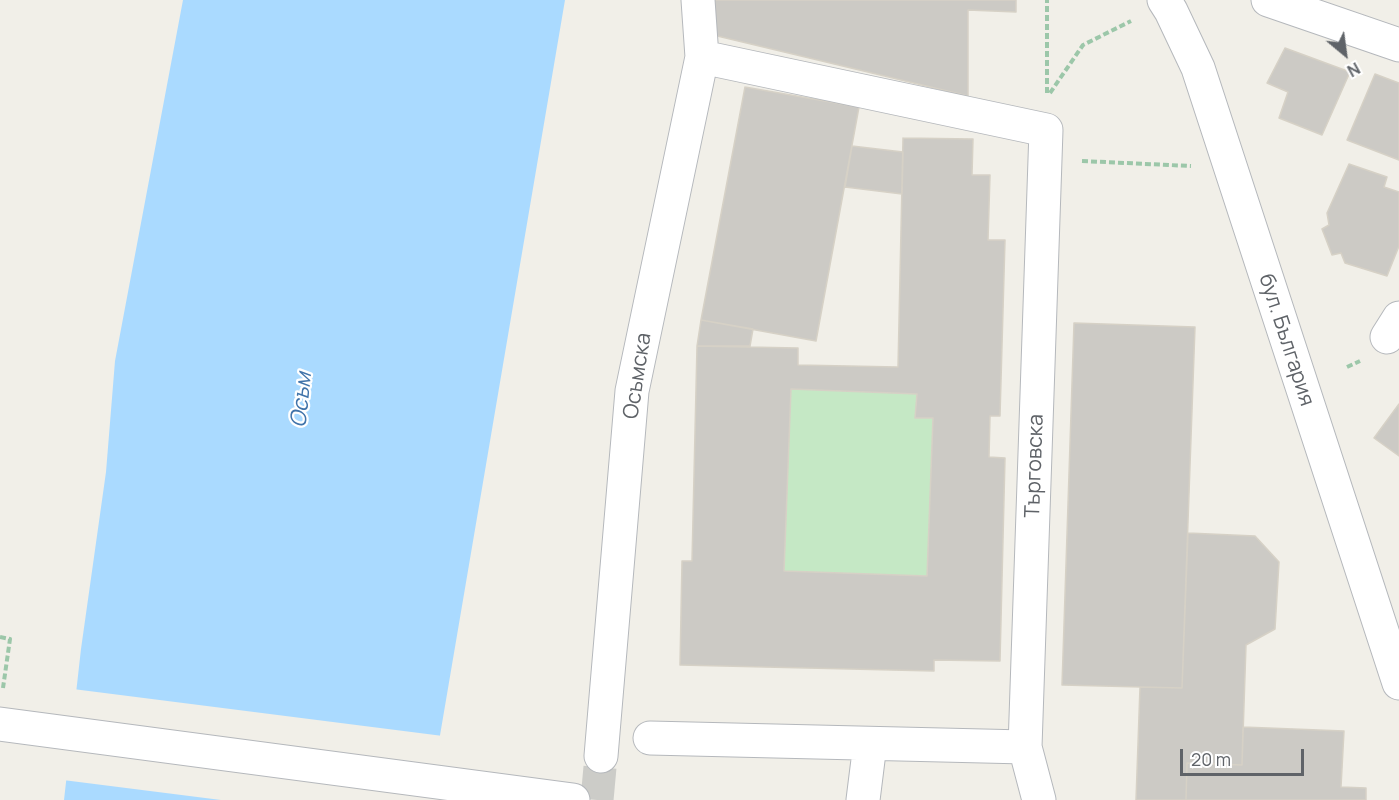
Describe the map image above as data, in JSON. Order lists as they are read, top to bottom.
{
  "streets": {
    "street": ["бул. България", "Осъмска", "Търговска"]
  },
  "water": ["Осъм"],
  "scale_bar": "20 m",
  "north": "bottom right"
}
